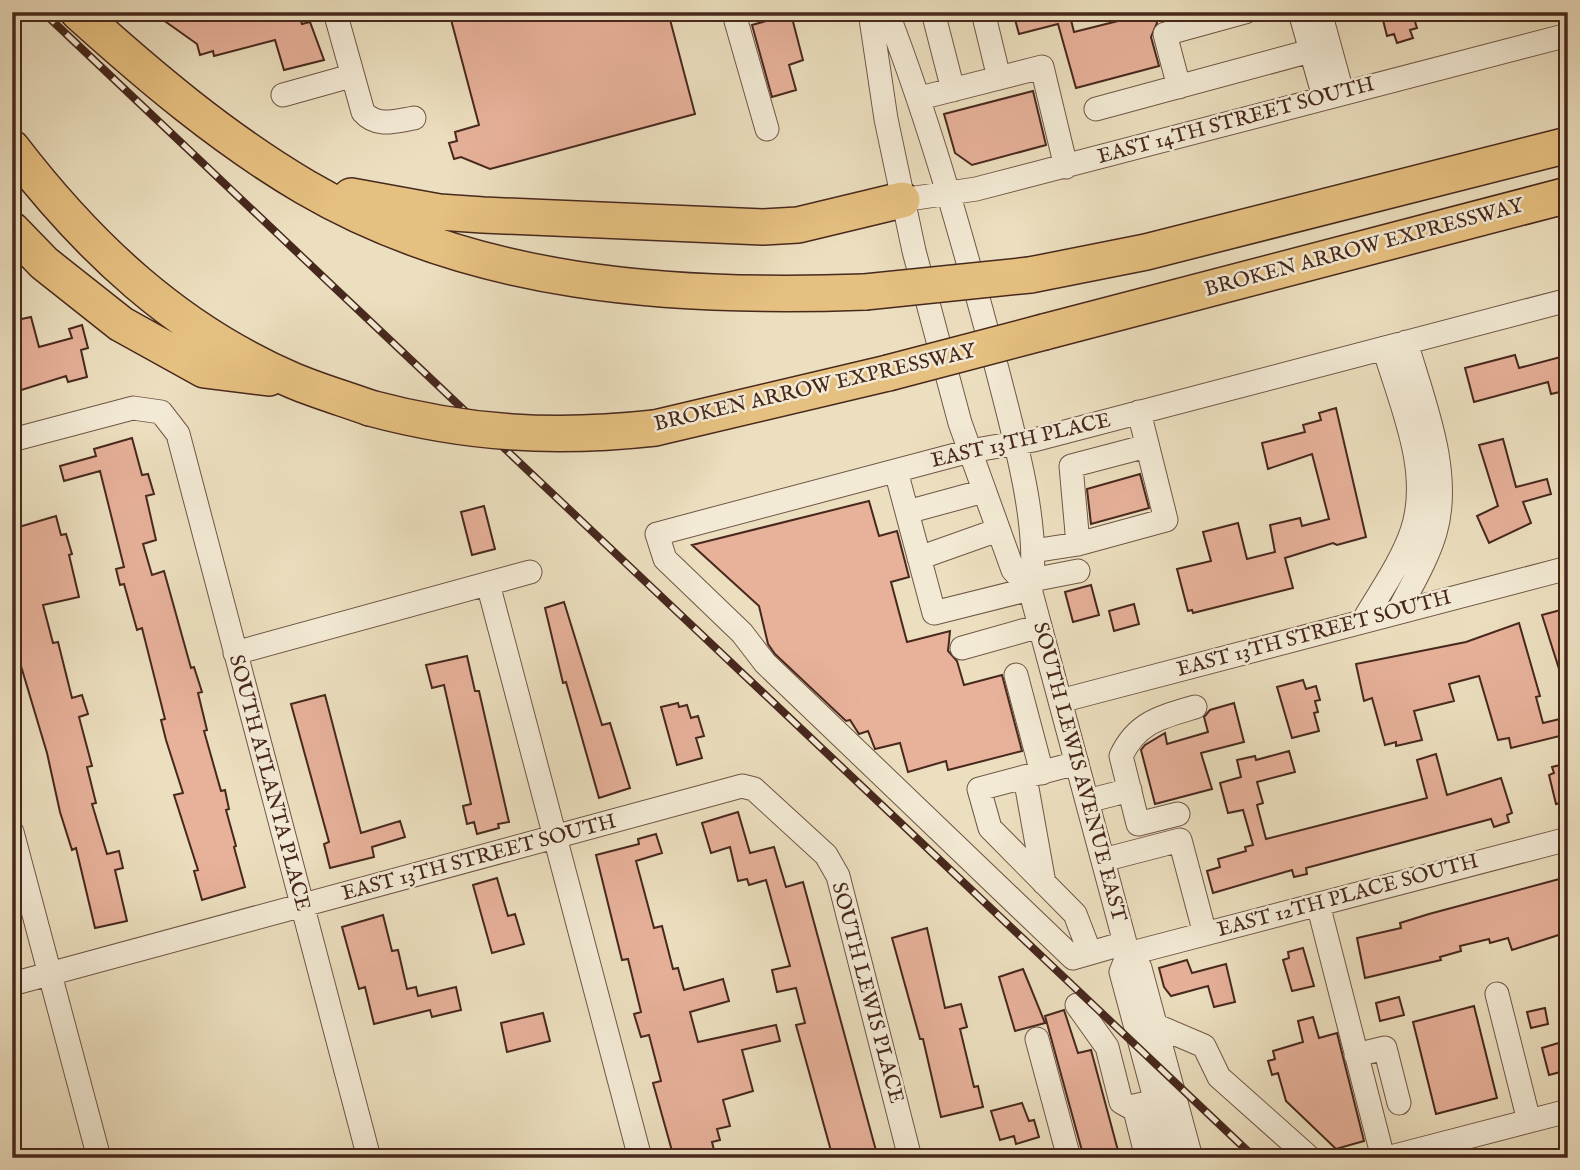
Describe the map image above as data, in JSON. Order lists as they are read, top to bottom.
{
  "streets": {
    "highway": ["BROKEN ARROW EXPRESSWAY"],
    "street": [
      "EAST 14TH STREET SOUTH",
      "EAST 13TH PLACE",
      "EAST 13TH STREET SOUTH",
      "SOUTH LEWIS AVENUE EAST",
      "SOUTH ATLANTA PLACE",
      "EAST 12TH PLACE SOUTH",
      "SOUTH LEWIS PLACE"
    ]
  },
  "crossings": [
    ["EAST 14TH STREET SOUTH", "SOUTH LEWIS AVENUE EAST"],
    ["EAST 13TH PLACE", "SOUTH LEWIS AVENUE EAST"],
    ["EAST 13TH PLACE", "EAST 12TH PLACE SOUTH"],
    ["EAST 13TH STREET SOUTH", "SOUTH LEWIS AVENUE EAST"],
    ["EAST 13TH STREET SOUTH", "SOUTH ATLANTA PLACE"],
    ["EAST 13TH STREET SOUTH", "SOUTH LEWIS PLACE"],
    ["SOUTH LEWIS AVENUE EAST", "EAST 12TH PLACE SOUTH"]
  ]
}
